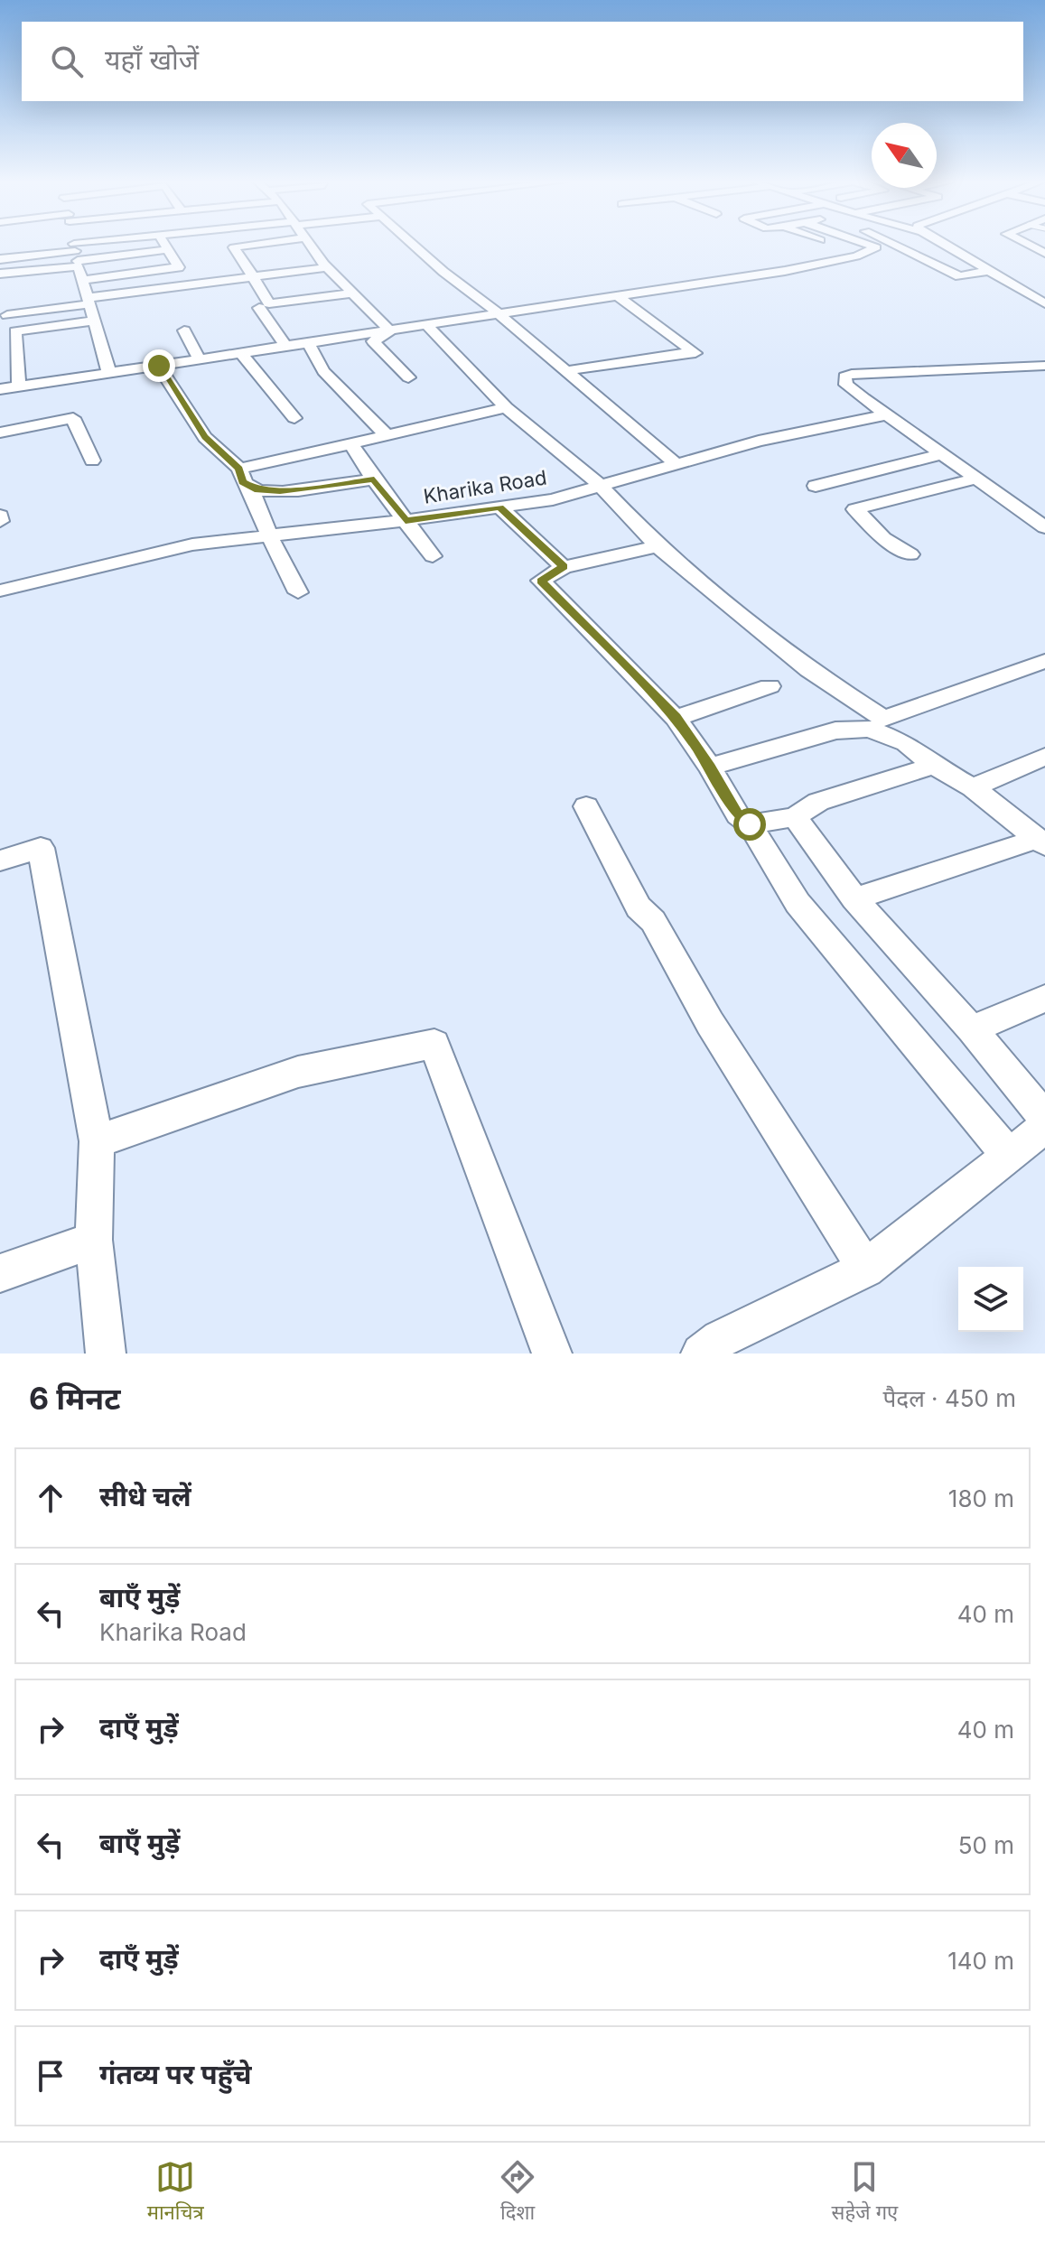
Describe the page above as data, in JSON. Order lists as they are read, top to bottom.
{
  "streets": {
    "street": ["Kharika Road"]
  },
  "north": "top left",
  "page": {
    "search": "यहाँ खोजें",
    "heading": ["6 मिनट", "पैदल · 450 m"],
    "list": [
      ["सीधे चलें", "180 m"],
      ["बाएँ मुड़ें", "Kharika Road", "40 m"],
      ["दाएँ मुड़ें", "40 m"],
      ["बाएँ मुड़ें", "50 m"],
      ["दाएँ मुड़ें", "140 m"],
      "गंतव्य पर पहुँचे"
    ],
    "nav": ["मानचित्र", "दिशा", "सहेजे गए"]
  }
}
